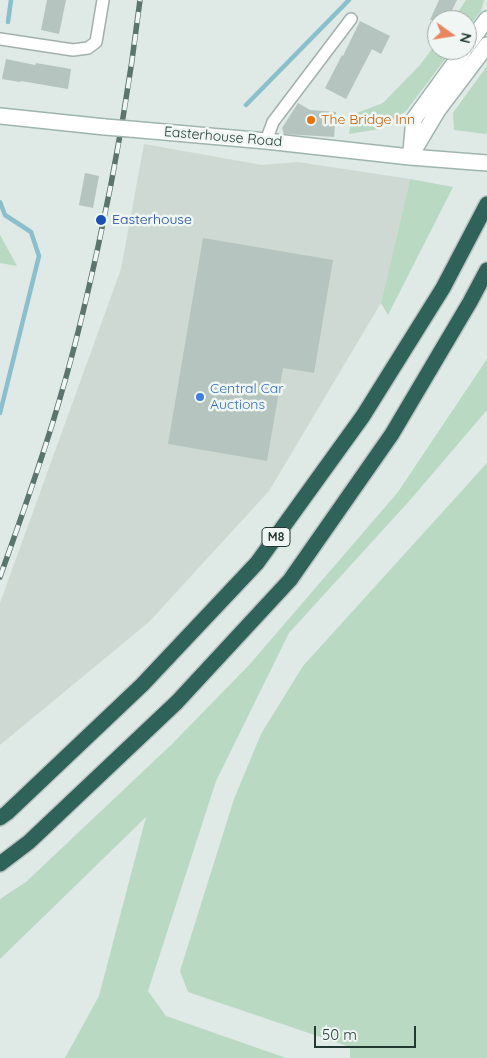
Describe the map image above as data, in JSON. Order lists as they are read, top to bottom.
{
  "streets": {
    "highway": ["M8"],
    "street": ["Easterhouse Road"]
  },
  "places": ["The Bridge Inn", "Easterhouse", "Central Car Auctions"],
  "scale_bar": "50 m",
  "north": "right"
}
